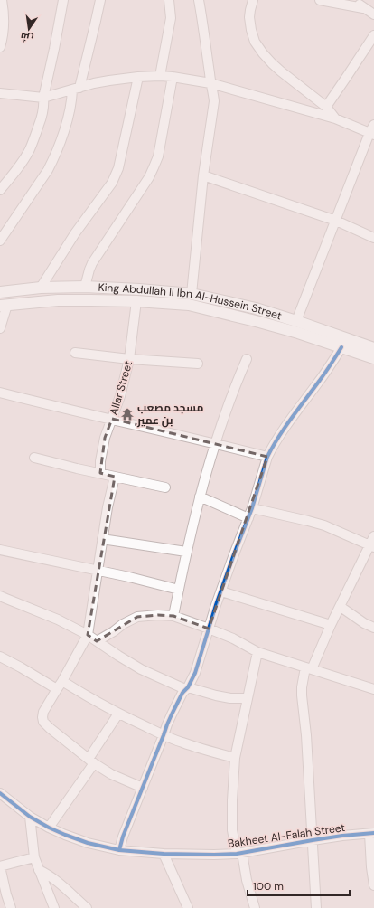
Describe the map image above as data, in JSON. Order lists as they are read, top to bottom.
{
  "streets": {
    "main road": ["King Abdullah II Ibn Al-Hussein Street"],
    "street": ["Allar Street", "Bakheet Al-Falah Street"]
  },
  "crossings": [
    ["King Abdullah II Ibn Al-Hussein Street", "Allar Street"]
  ],
  "places": {
    "temple": ["مسجد مصعب بن عمير"]
  },
  "scale_bar": "100 m",
  "north": "bottom"
}
